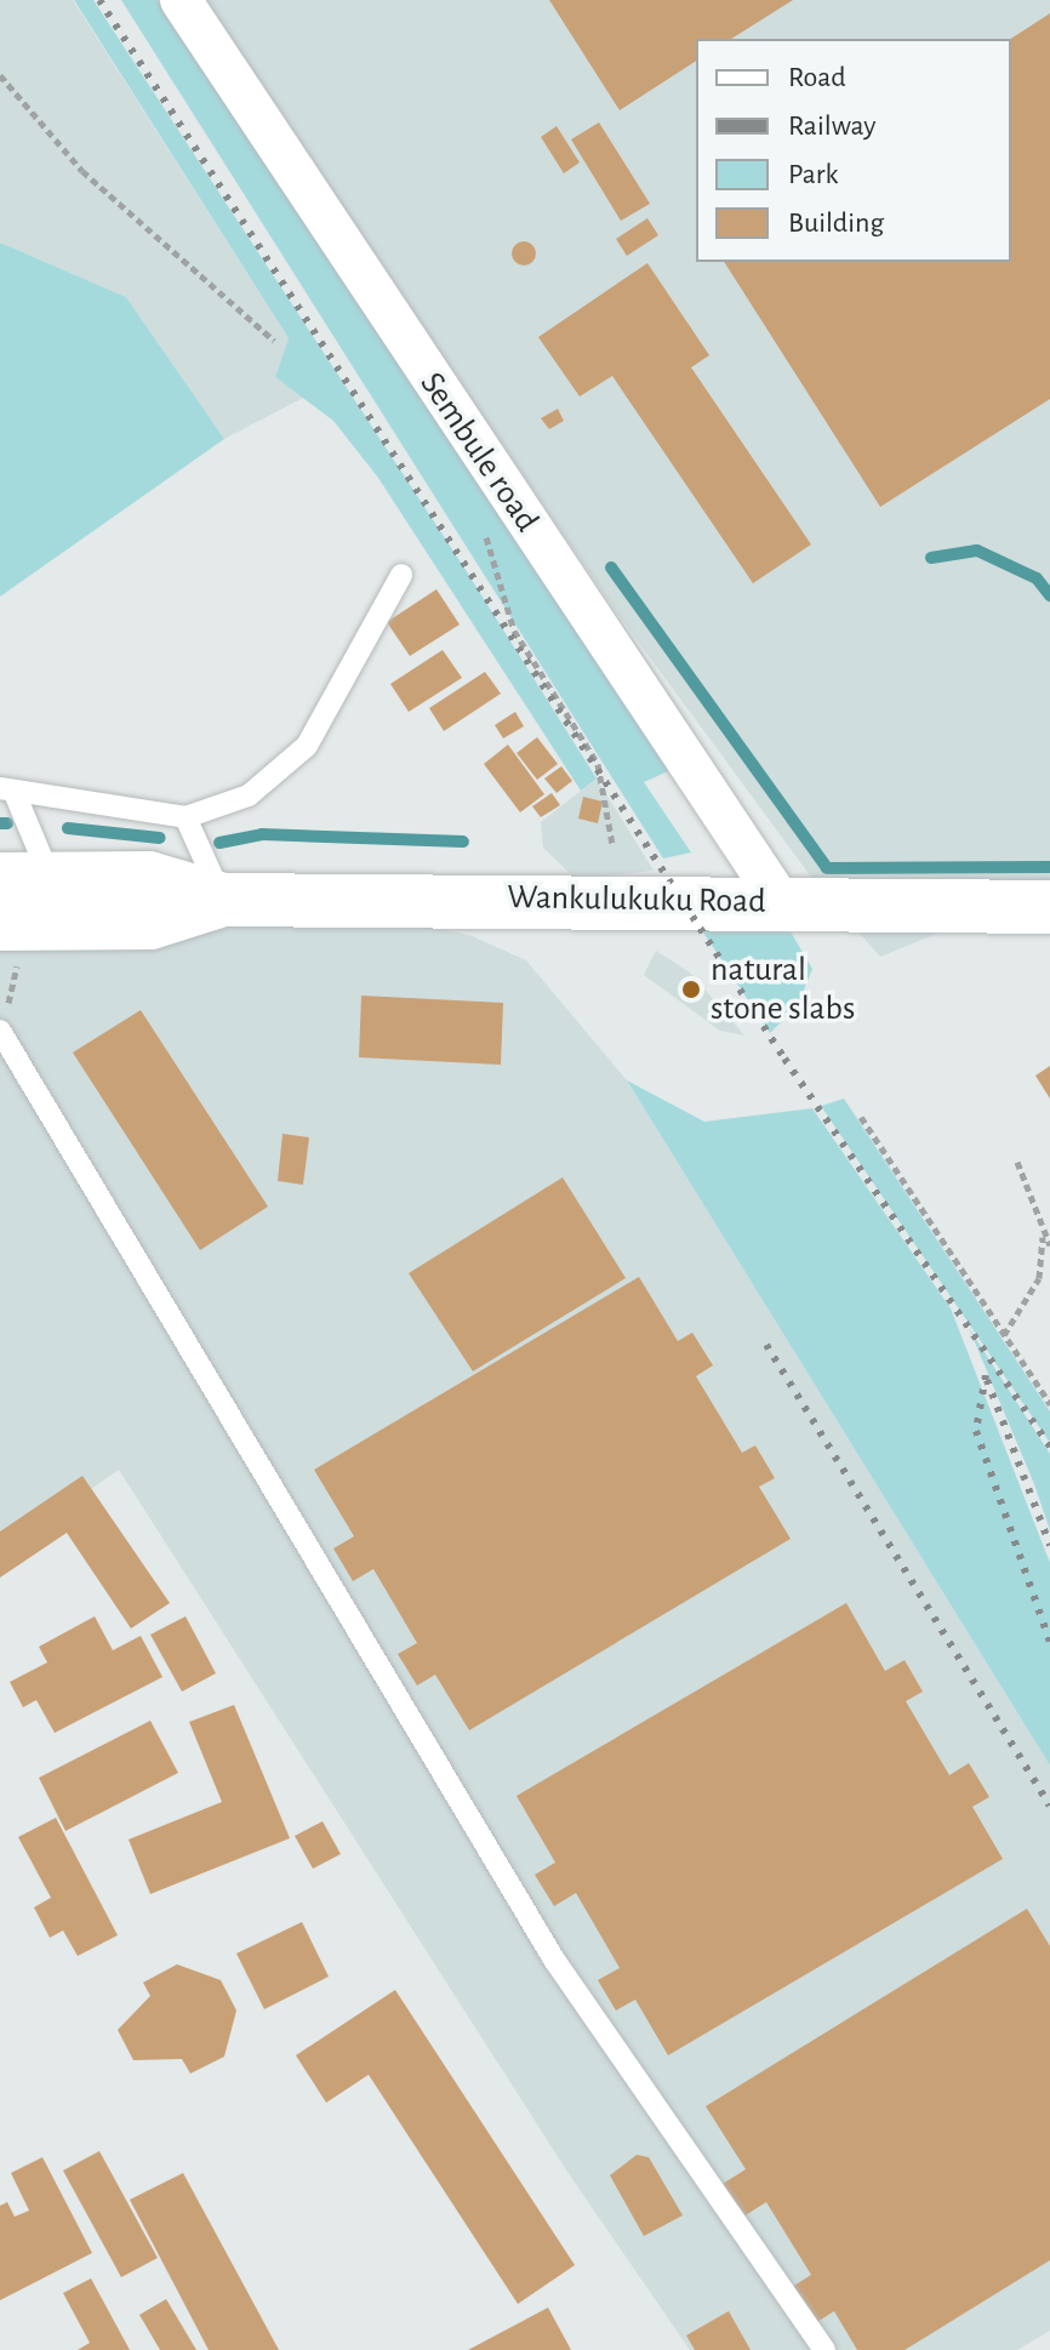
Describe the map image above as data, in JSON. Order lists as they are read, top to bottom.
{
  "streets": {
    "main road": ["Wankulukuku Road"],
    "street": ["Sembule road"]
  },
  "crossings": [
    ["Sembule road", "Wankulukuku Road"]
  ],
  "places": ["natural stone slabs"],
  "legend": [
    "Road",
    "Railway",
    "Park",
    "Building"
  ]
}
